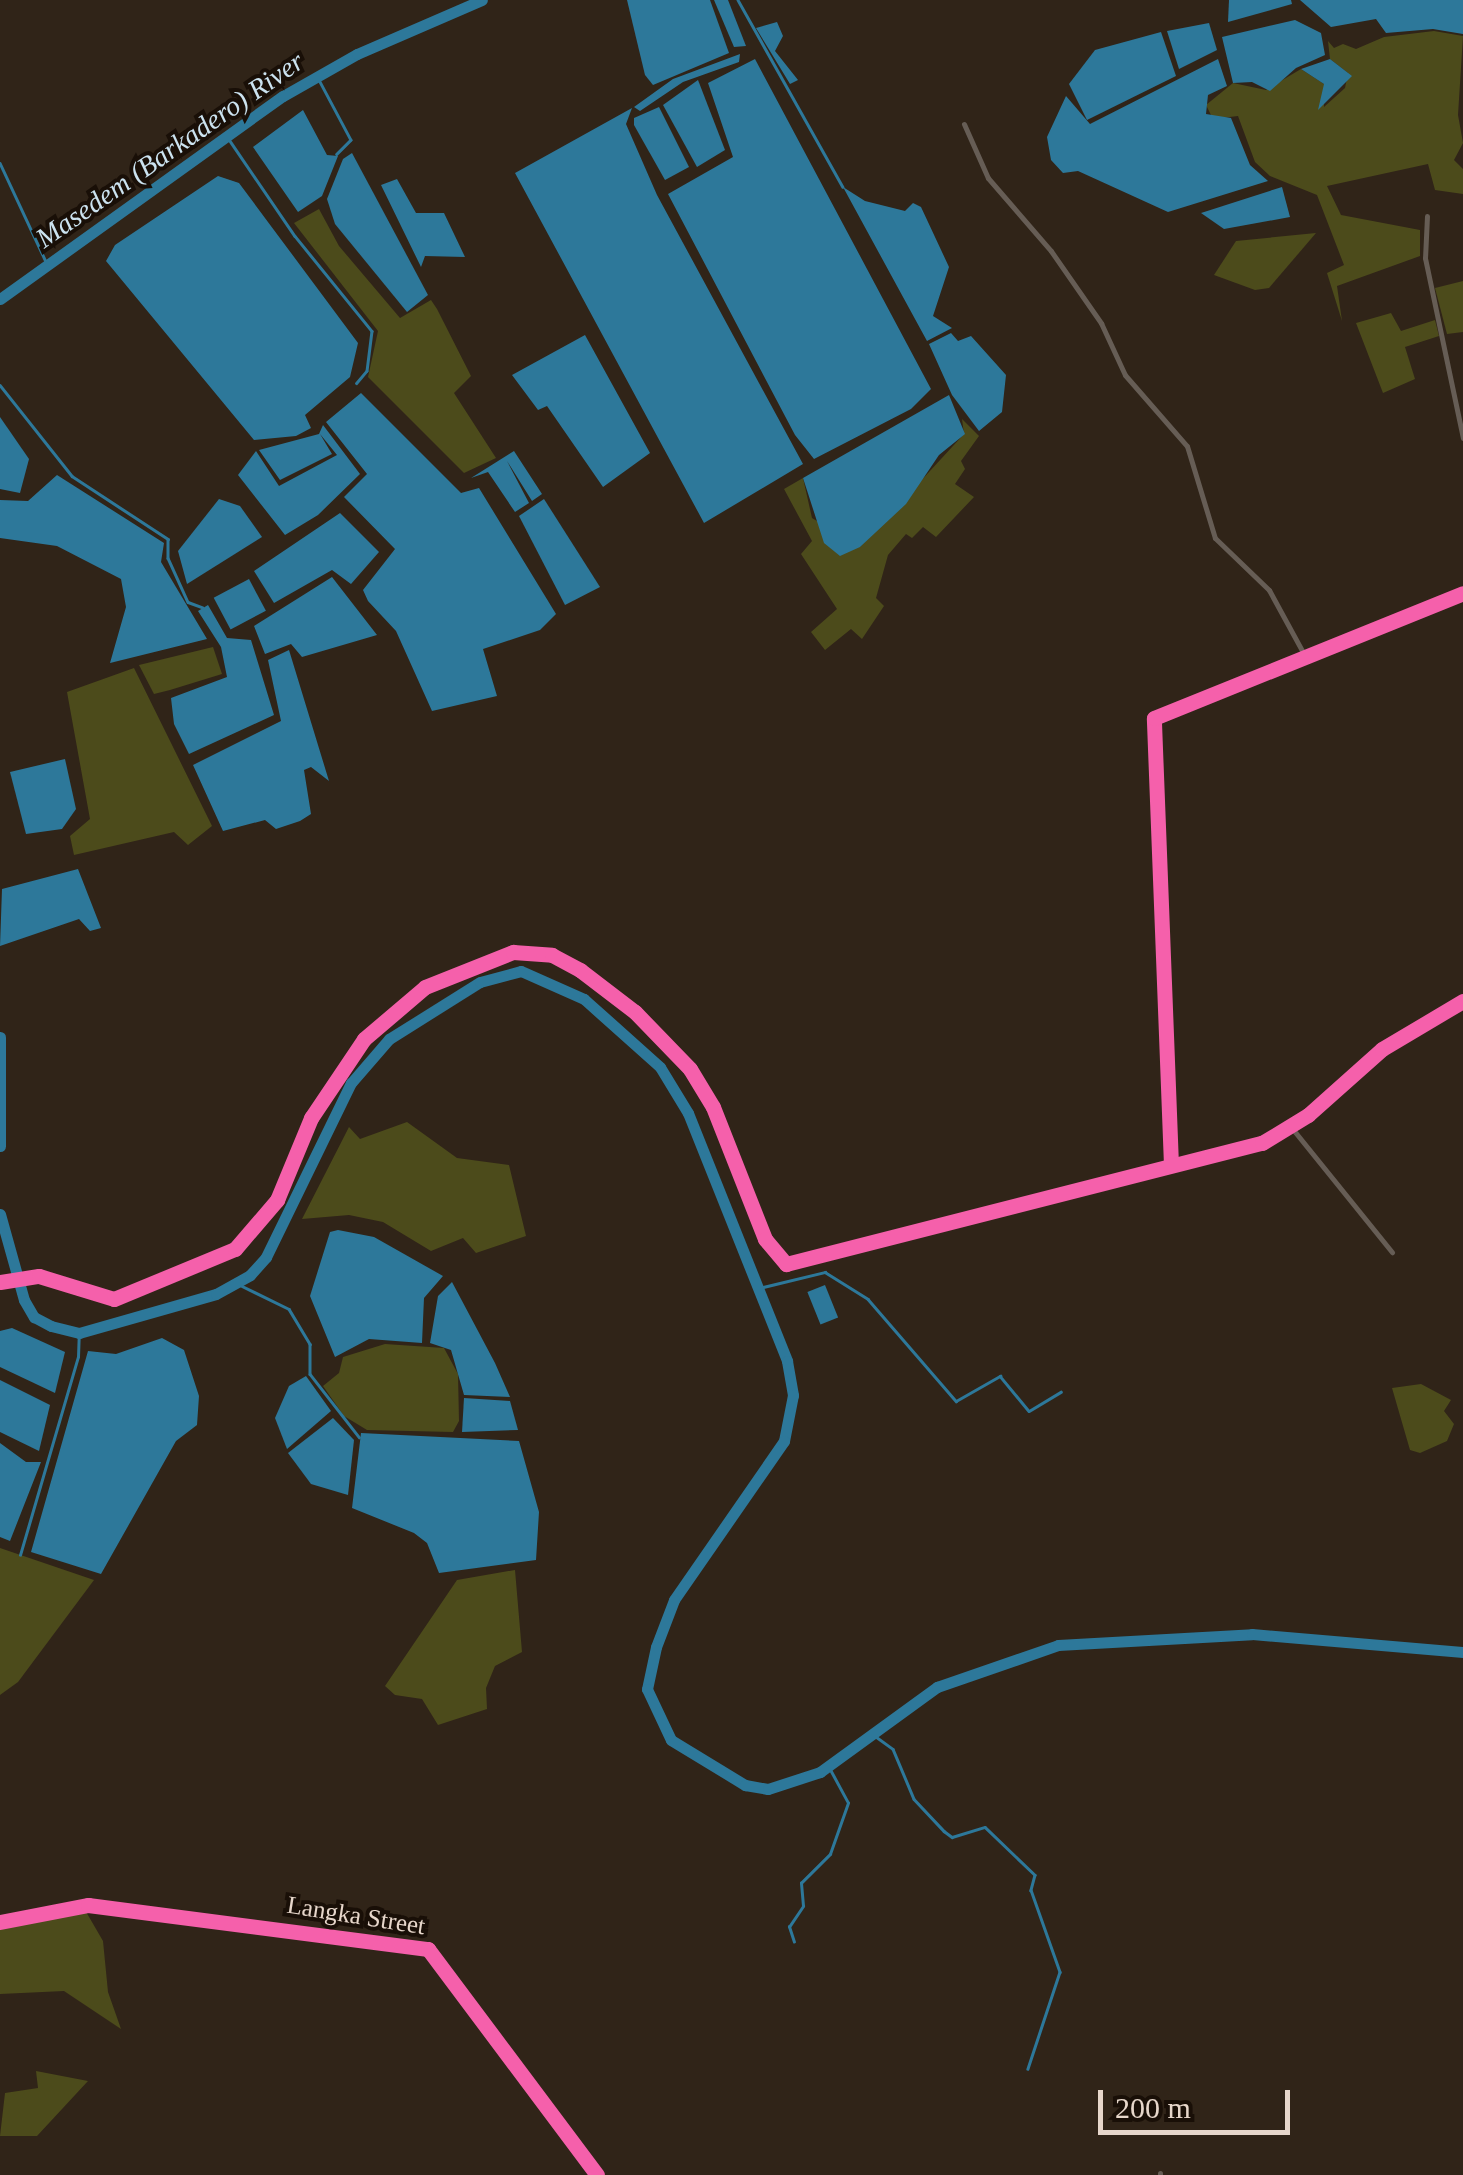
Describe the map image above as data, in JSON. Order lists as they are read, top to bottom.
{
  "streets": {
    "street": ["Langka Street"]
  },
  "water": ["Masedem (Barkadero) River"],
  "scale_bar": "200 m"
}
